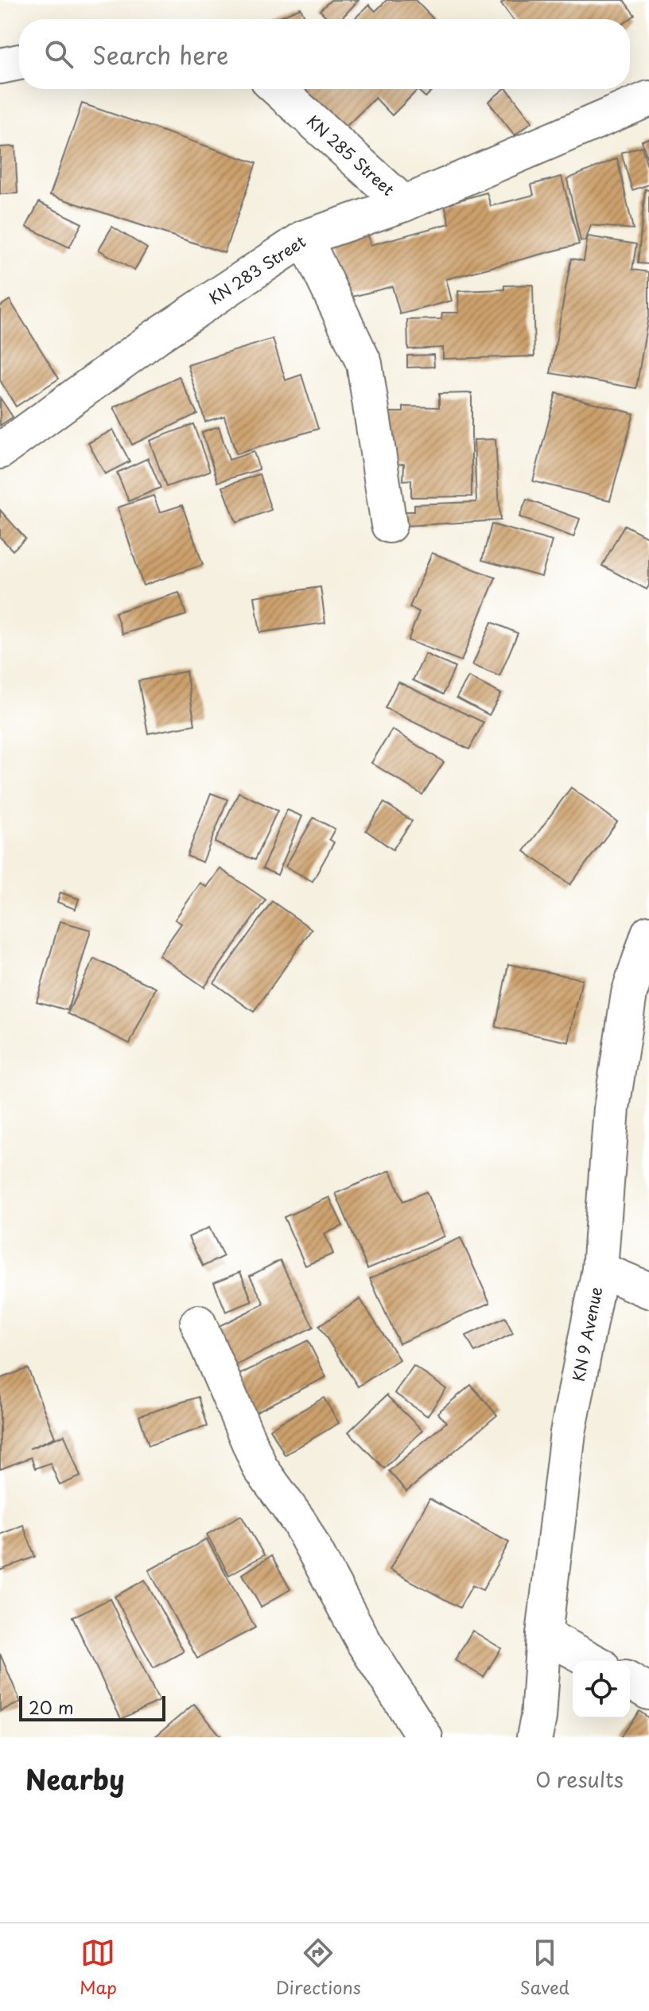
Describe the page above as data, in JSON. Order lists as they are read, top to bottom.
{
  "streets": {
    "street": ["KN 285 Street", "KN 283 Street", "KN 9 Avenue"]
  },
  "crossings": [
    ["KN 285 Street", "KN 283 Street"]
  ],
  "scale_bar": "20 m",
  "page": {
    "search": "Search here",
    "scale": "20 m",
    "heading": ["Nearby", "0 results"],
    "nav": ["Map", "Directions", "Saved"]
  }
}
